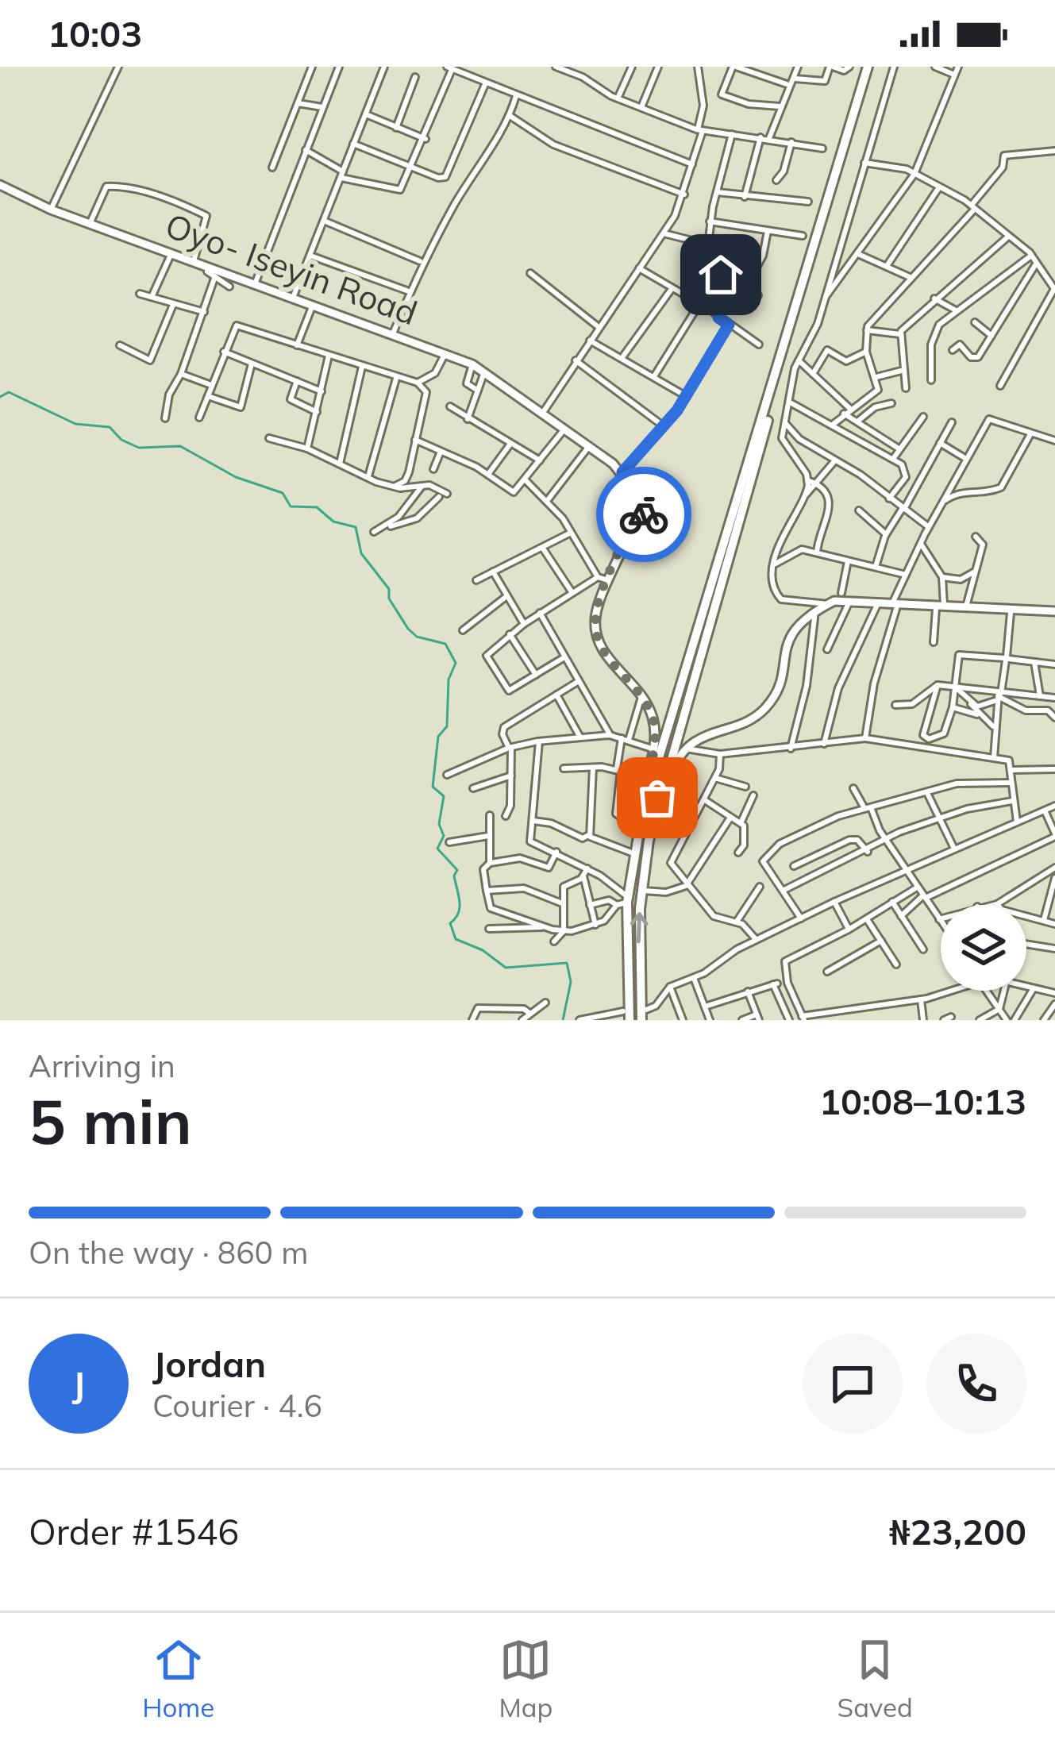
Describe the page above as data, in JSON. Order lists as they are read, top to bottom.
{
  "streets": {
    "main road": ["Oyo- Iseyin Road"]
  },
  "page": {
    "status": "10:03",
    "heading": ["5 min", "Arriving in", "10:08–10:13"],
    "panel": [
      "Jordan",
      "Courier · 4.6",
      "Order #1546",
      "₦23,200"
    ],
    "bar": "On the way · 860 m",
    "round": "J",
    "tabs": ["Home", "Map", "Saved"]
  }
}
